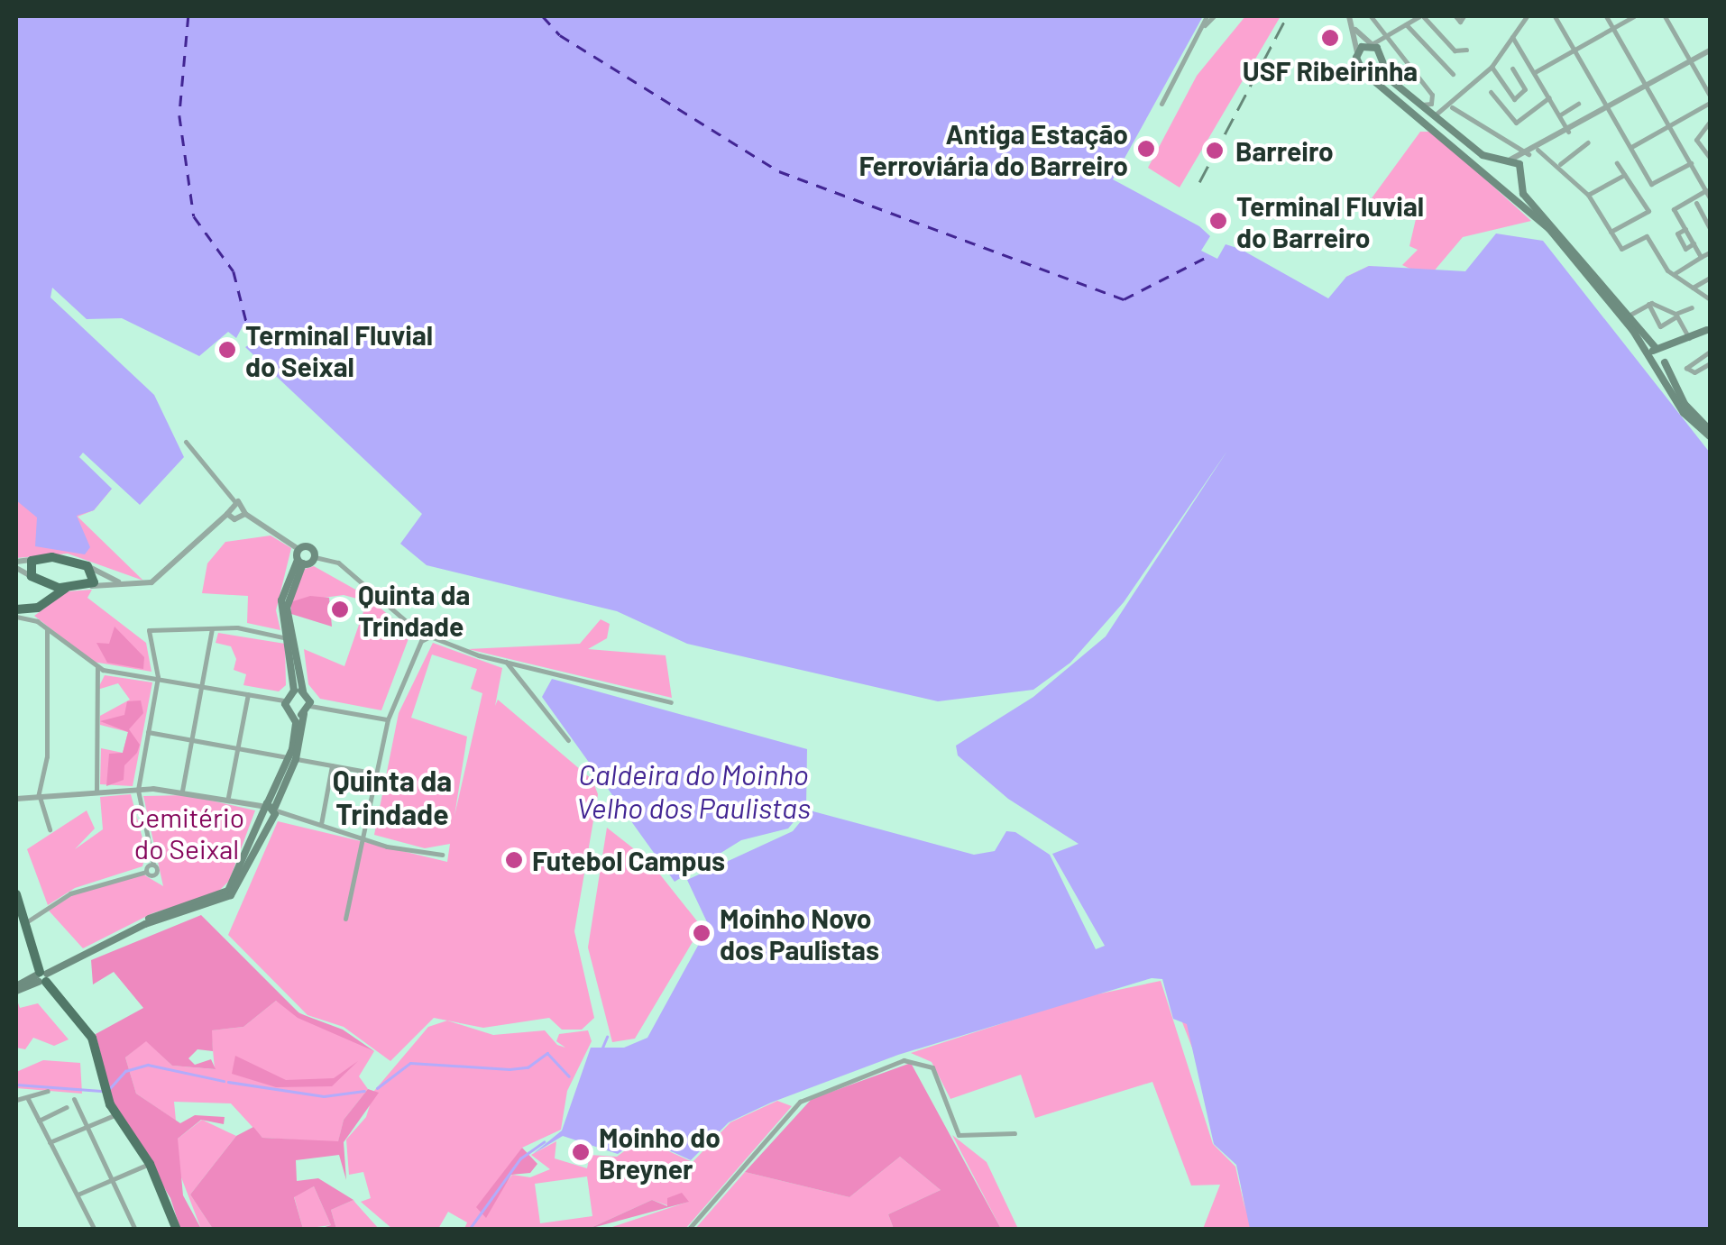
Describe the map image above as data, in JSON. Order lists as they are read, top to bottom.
{
  "districts": ["Quinta da Trindade"],
  "water": ["Caldeira do Moinho Velho dos Paulistas"],
  "parks": ["Cemitério do Seixal"],
  "places": [
    "USF Ribeirinha",
    "Antiga Estação Ferroviária do Barreiro",
    "Barreiro",
    "Terminal Fluvial do Barreiro",
    "Terminal Fluvial do Seixal",
    "Quinta da Trindade",
    "Futebol Campus",
    "Moinho Novo dos Paulistas",
    "Moinho do Breyner"
  ]
}
